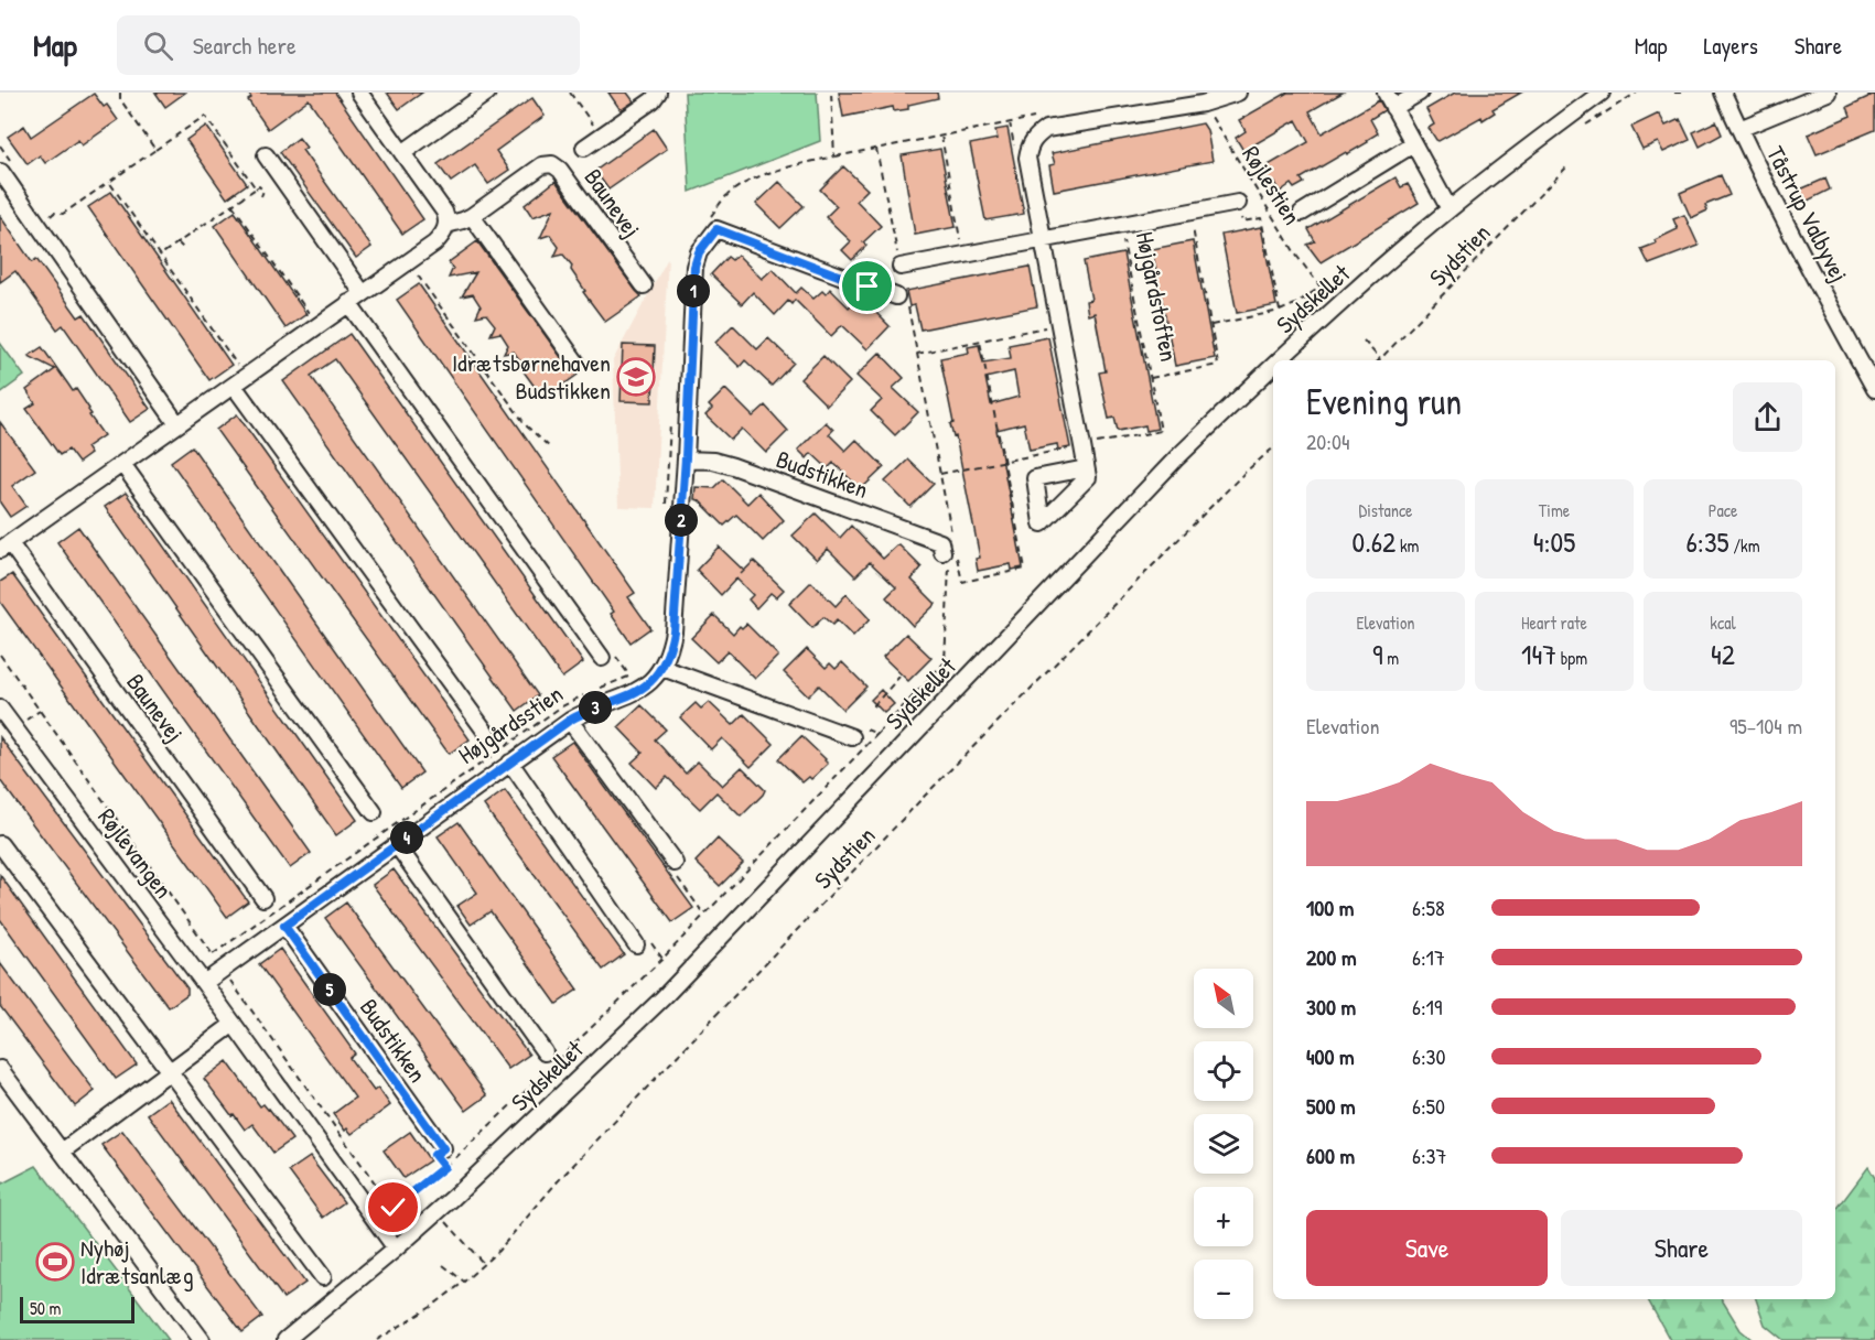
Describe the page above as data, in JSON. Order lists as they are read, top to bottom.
{
  "streets": {
    "street": [
      "Baunevej",
      "Tåstrup Valbyvej",
      "Højgårdstoften",
      "Sydskellet",
      "Budstikken",
      "Røjlevangen"
    ],
    "path": ["Røjlestien", "Sydstien", "Højgårdsstien"]
  },
  "crossings": [
    ["Sydskellet", "Røjlevangen"]
  ],
  "places": {
    "school or university": ["Idrætsbørnehaven Budstikken"],
    "sports": ["Nyhøj Idrætsanlæg"]
  },
  "scale_bar": "50 m",
  "north": "top left",
  "page": {
    "header": "Map",
    "search": "Search here",
    "nav": ["Map", "Layers", "Share"],
    "pins": [
      "1",
      "2",
      "3",
      "4",
      "5"
    ],
    "heading": ["Evening run", "20:04"],
    "stats": [
      ["Distance", "0.62 km"],
      ["Time", "4:05"],
      ["Pace", "6:35 /km"],
      ["Elevation", "9 m"],
      ["Heart rate", "147 bpm"],
      ["kcal", "42"]
    ],
    "chart": ["Elevation", "95–104 m"],
    "list": [
      {
        "name": "100 m",
        "note": "6:58"
      },
      {
        "name": "200 m",
        "note": "6:17"
      },
      {
        "name": "300 m",
        "note": "6:19"
      },
      {
        "name": "400 m",
        "note": "6:30"
      },
      {
        "name": "500 m",
        "note": "6:50"
      },
      {
        "name": "600 m",
        "note": "6:37"
      }
    ],
    "map_buttons": ["+", "−"],
    "buttons": ["Save", "Share"],
    "scale": "50 m"
  }
}
